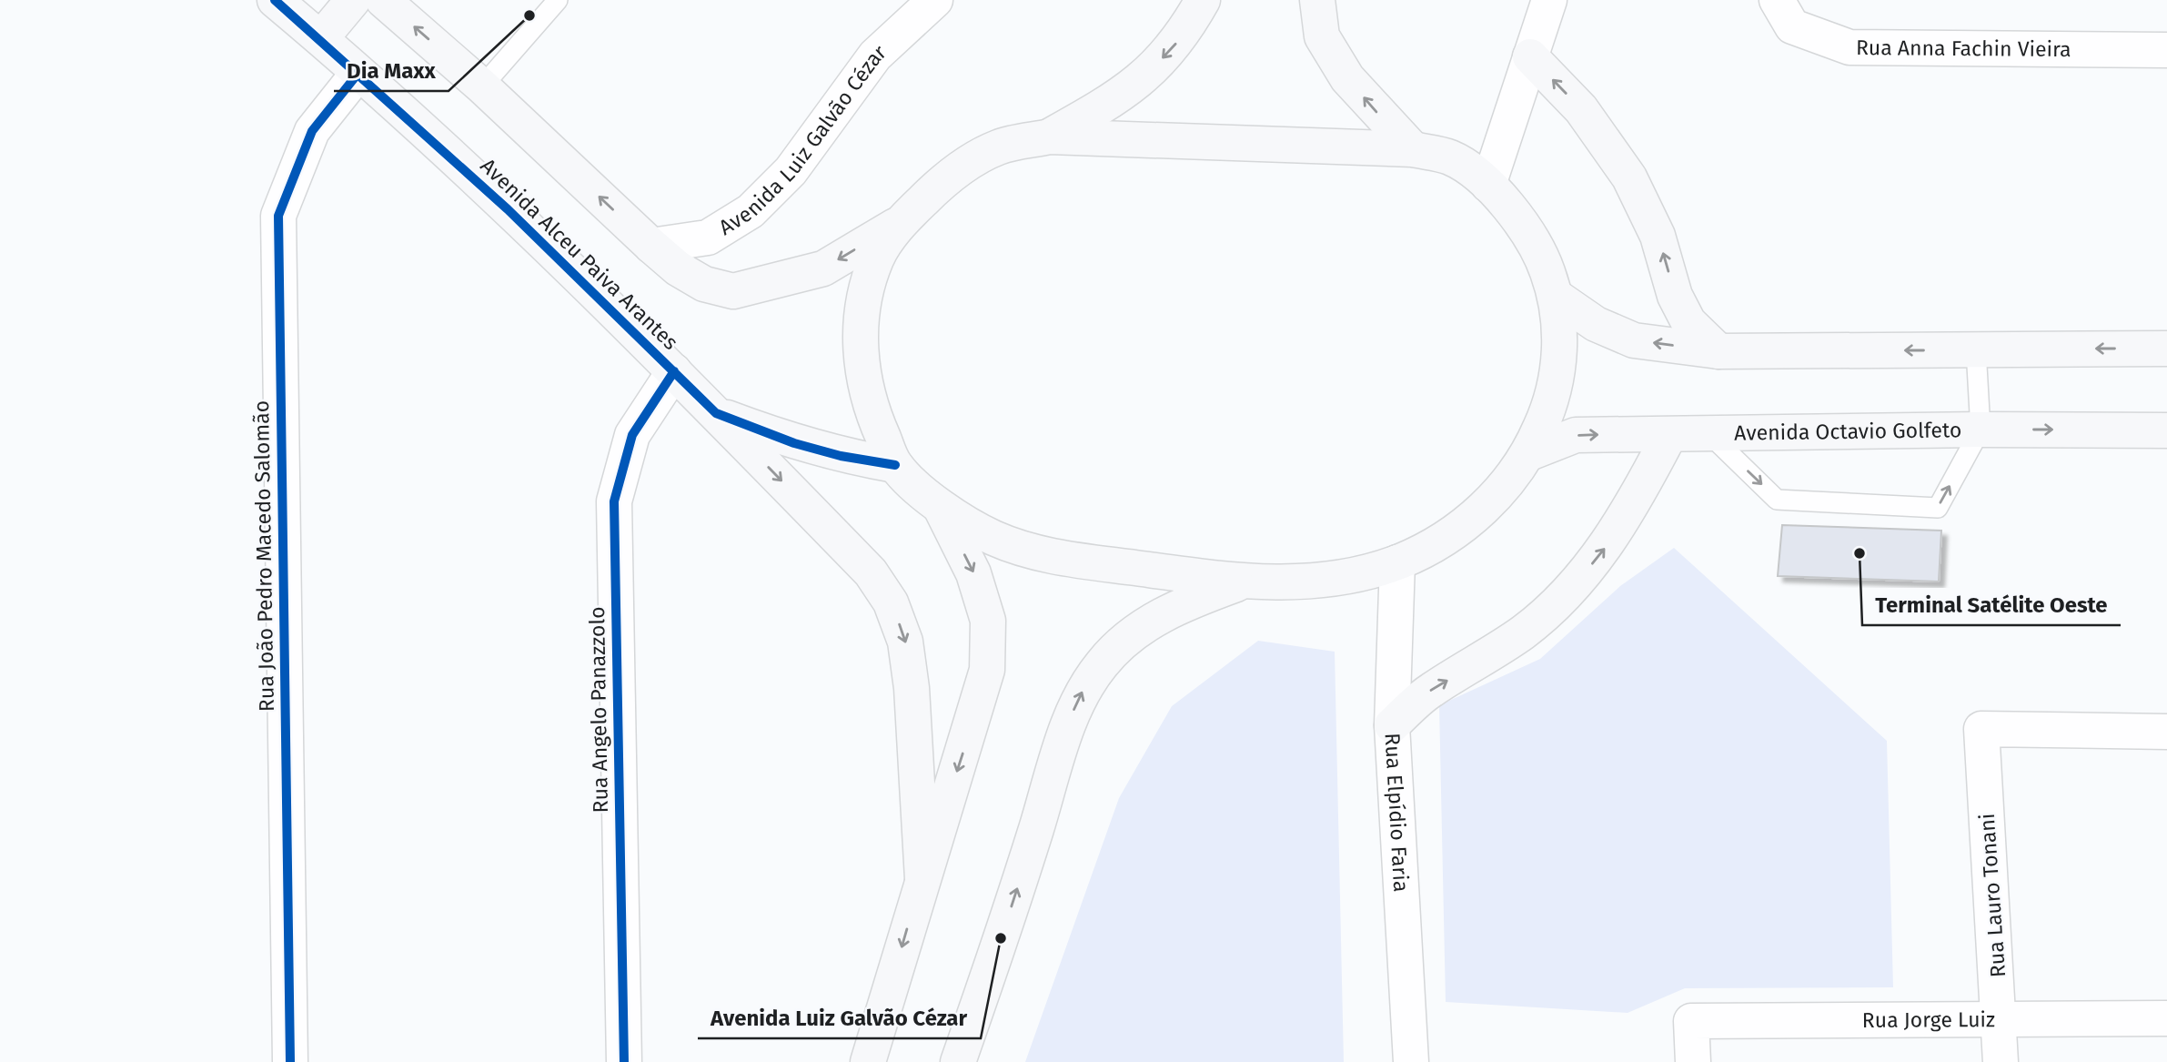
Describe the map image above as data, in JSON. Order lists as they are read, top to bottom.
{
  "streets": {
    "main road": ["Avenida Alceu Paiva Arantes", "Avenida Octavio Golfeto"],
    "street": [
      "Rua Anna Fachin Vieira",
      "Avenida Luiz Galvão Cézar",
      "Rua João Pedro Macedo Salomão",
      "Rua Angelo Panazzolo",
      "Rua Elpídio Faria",
      "Rua Lauro Tonani",
      "Rua Jorge Luiz"
    ]
  },
  "crossings": [
    ["Avenida Alceu Paiva Arantes", "Rua João Pedro Macedo Salomão"],
    ["Avenida Alceu Paiva Arantes", "Rua Angelo Panazzolo"],
    ["Rua Lauro Tonani", "Rua Jorge Luiz"]
  ],
  "places": ["Dia Maxx", "Terminal Satélite Oeste", "Avenida Luiz Galvão Cézar"]
}
